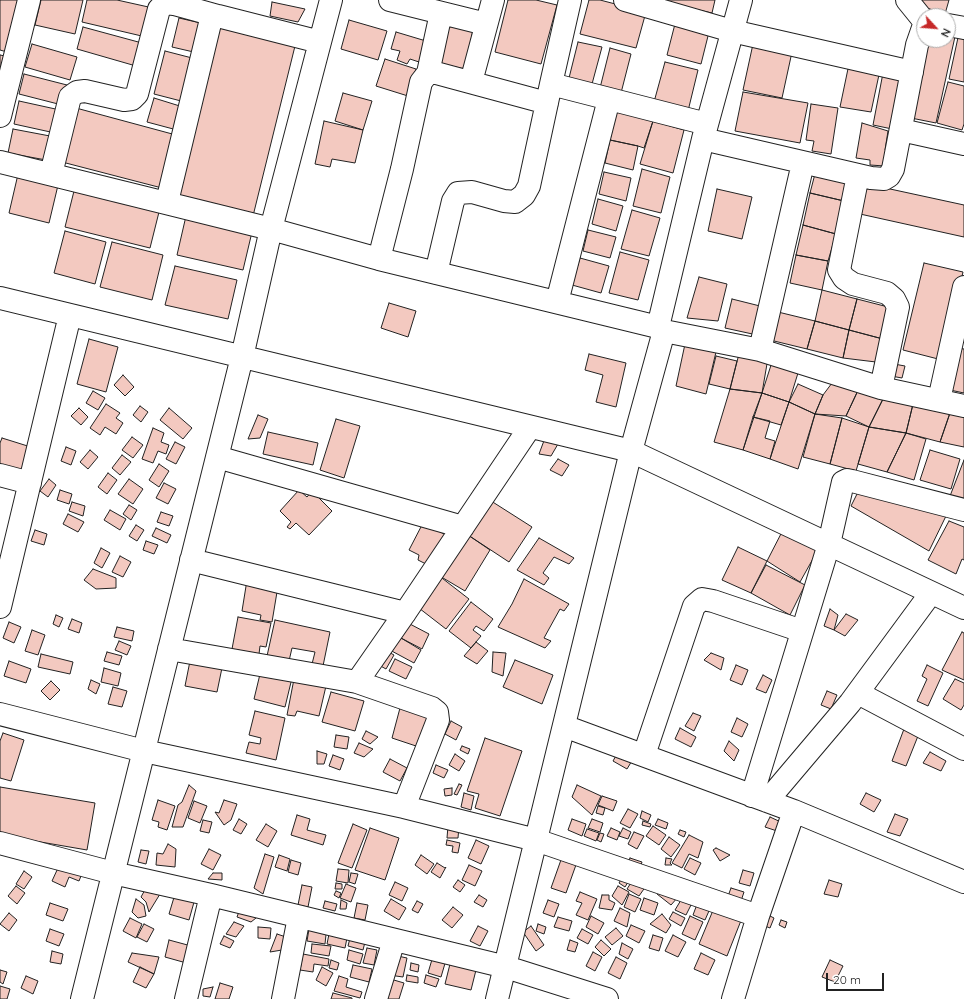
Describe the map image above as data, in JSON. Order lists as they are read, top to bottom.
{
  "scale_bar": "20 m",
  "north": "bottom right"
}
